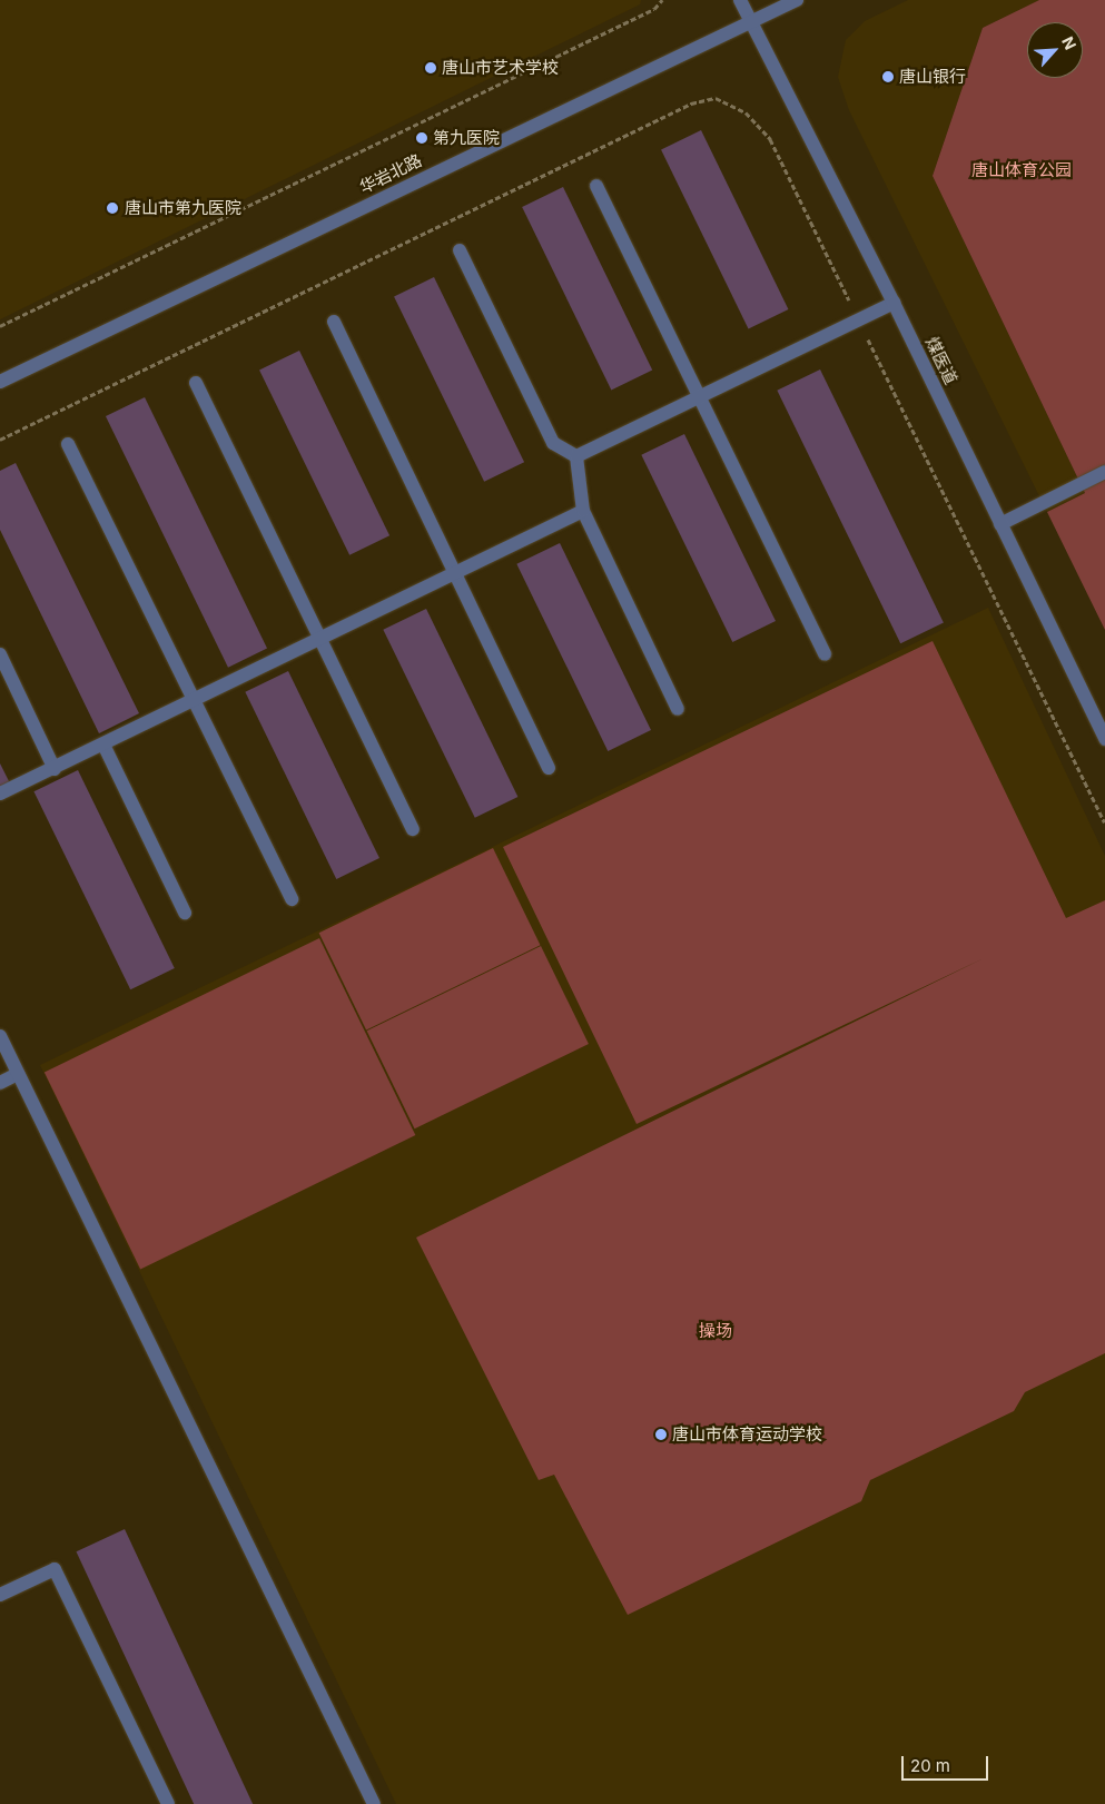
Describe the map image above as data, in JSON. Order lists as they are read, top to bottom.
{
  "streets": {
    "street": ["华岩北路", "煤医道"]
  },
  "crossings": [
    ["华岩北路", "煤医道"]
  ],
  "parks": ["唐山体育公园", "操场"],
  "places": [
    "唐山市艺术学校",
    "唐山银行",
    "第九医院",
    "唐山市第九医院",
    "唐山市体育运动学校"
  ],
  "scale_bar": "20 m",
  "north": "top right"
}
